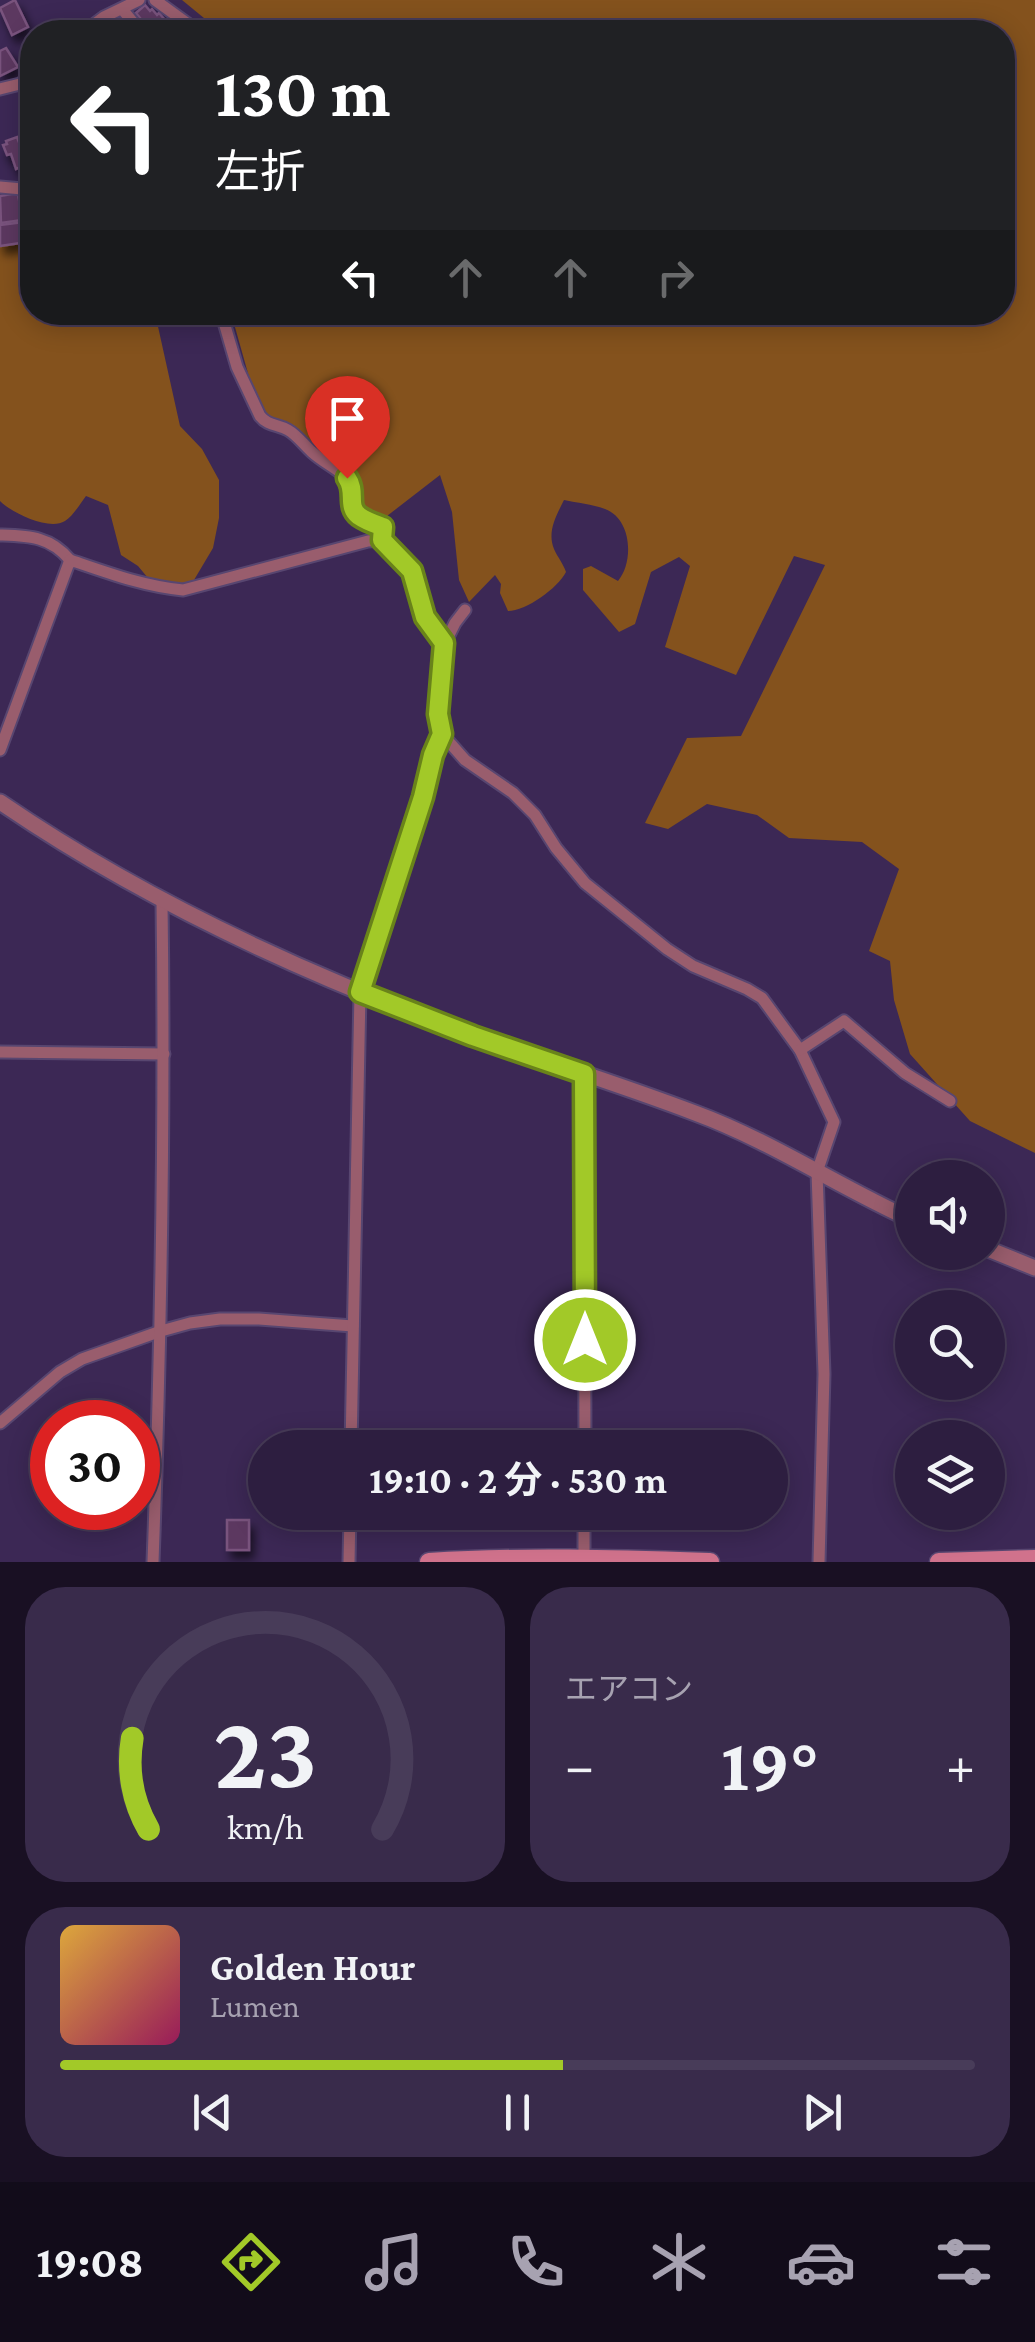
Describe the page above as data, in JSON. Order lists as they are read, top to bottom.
{
  "page": {
    "turn": ["130 m", "左折"],
    "limit": "30",
    "trip": "19:10 · 2 分 · 530 m",
    "tile": "エアコン",
    "heat": ["−", "19°", "+"],
    "song": ["Golden Hour", "Lumen"],
    "tabs": "19:08",
    "gauge": ["23", "km/h"]
  }
}
